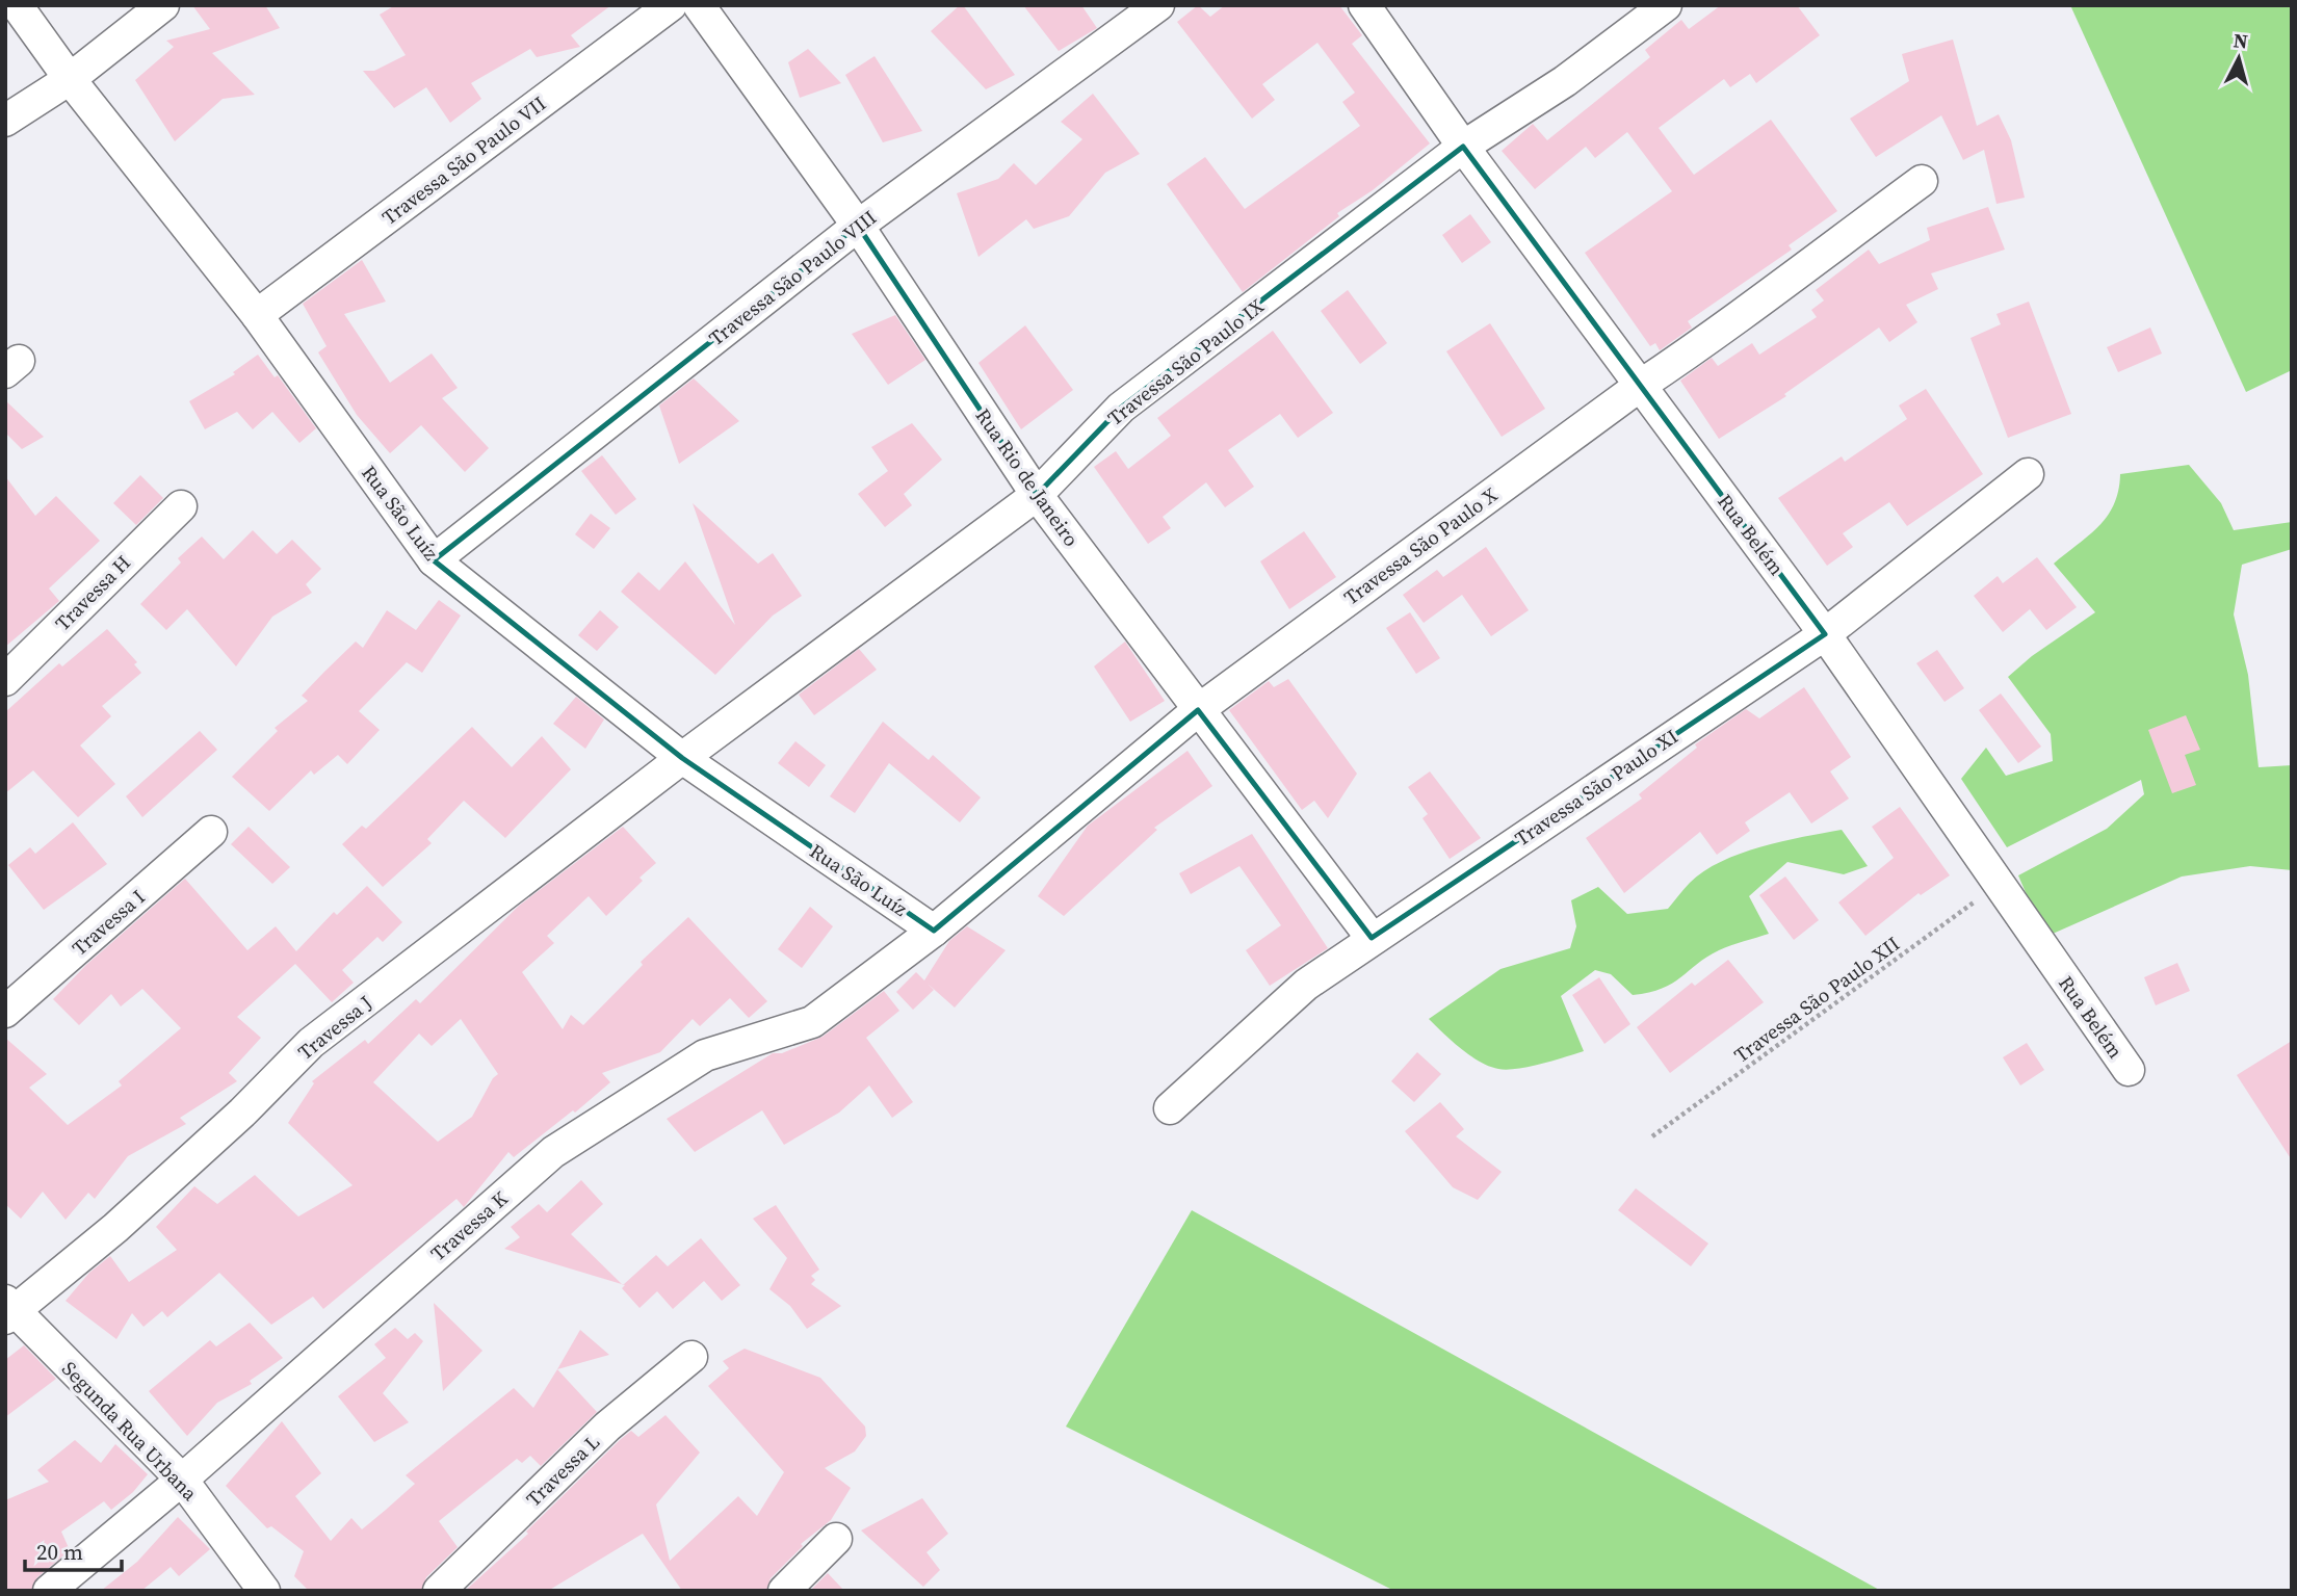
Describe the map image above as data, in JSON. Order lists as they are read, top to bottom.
{
  "streets": {
    "street": [
      "Travessa São Paulo VII",
      "Travessa São Paulo VIII",
      "Travessa São Paulo IX",
      "Rua Rio de Janeiro",
      "Rua São Luíz",
      "Rua Belém",
      "Travessa São Paulo X",
      "Travessa H",
      "Travessa São Paulo XI",
      "Travessa I",
      "Travessa J",
      "Travessa K",
      "Segunda Rua Urbana",
      "Travessa L"
    ],
    "path": ["Travessa São Paulo XII"]
  },
  "crossings": [
    ["Travessa São Paulo VII", "Rua São Luíz"],
    ["Travessa São Paulo VIII", "Rua Rio de Janeiro"],
    ["Travessa São Paulo VIII", "Rua São Luíz"],
    ["Travessa São Paulo IX", "Rua Rio de Janeiro"],
    ["Travessa São Paulo IX", "Rua São Luíz"],
    ["Travessa São Paulo IX", "Rua Belém"],
    ["Travessa São Paulo IX", "Travessa J"],
    ["Rua Rio de Janeiro", "Travessa São Paulo X"],
    ["Rua Rio de Janeiro", "Travessa São Paulo XI"],
    ["Rua São Luíz", "Travessa São Paulo X"],
    ["Rua São Luíz", "Travessa J"],
    ["Rua São Luíz", "Travessa K"],
    ["Rua Belém", "Travessa São Paulo X"],
    ["Rua Belém", "Travessa São Paulo XI"],
    ["Rua Belém", "Travessa São Paulo XII"],
    ["Travessa São Paulo X", "Travessa K"],
    ["Travessa J", "Segunda Rua Urbana"],
    ["Travessa K", "Segunda Rua Urbana"]
  ],
  "scale_bar": "20 m",
  "north": "top"
}
